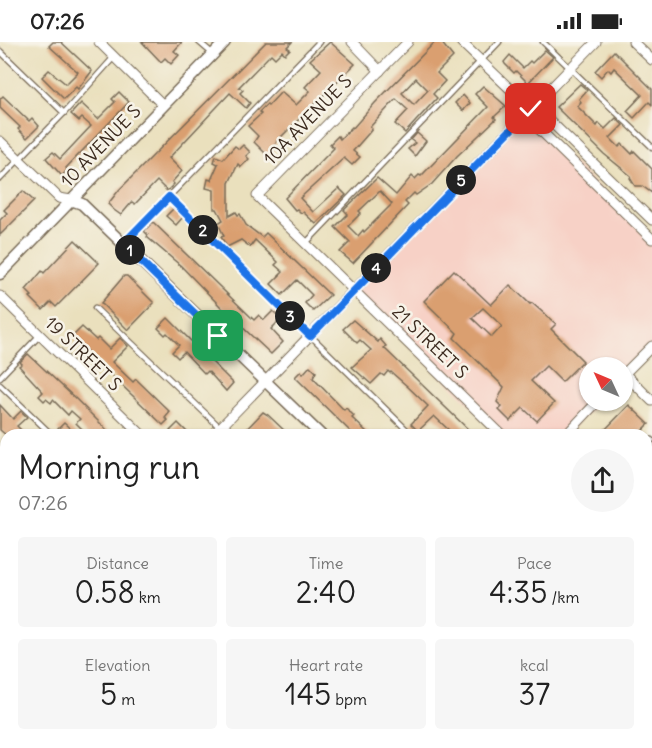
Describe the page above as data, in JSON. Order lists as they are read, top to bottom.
{
  "streets": {
    "street": [
      "10A AVENUE S",
      "10 AVENUE S",
      "21 STREET S",
      "19 STREET S"
    ]
  },
  "crossings": [
    ["10A AVENUE S", "21 STREET S"]
  ],
  "north": "top left",
  "page": {
    "status": "07:26",
    "pins": [
      "5",
      "2",
      "1",
      "4",
      "3"
    ],
    "heading": ["Morning run", "07:26"],
    "stats": [
      ["Distance", "0.58 km"],
      ["Time", "2:40"],
      ["Pace", "4:35 /km"],
      ["Elevation", "5 m"],
      ["Heart rate", "145 bpm"],
      ["kcal", "37"]
    ]
  }
}
